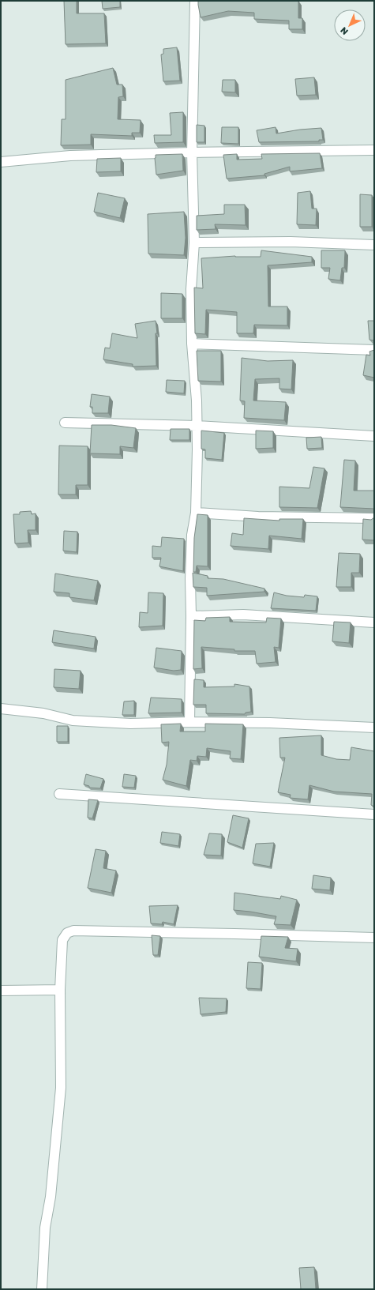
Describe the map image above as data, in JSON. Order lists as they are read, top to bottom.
{
  "north": "bottom left"
}
